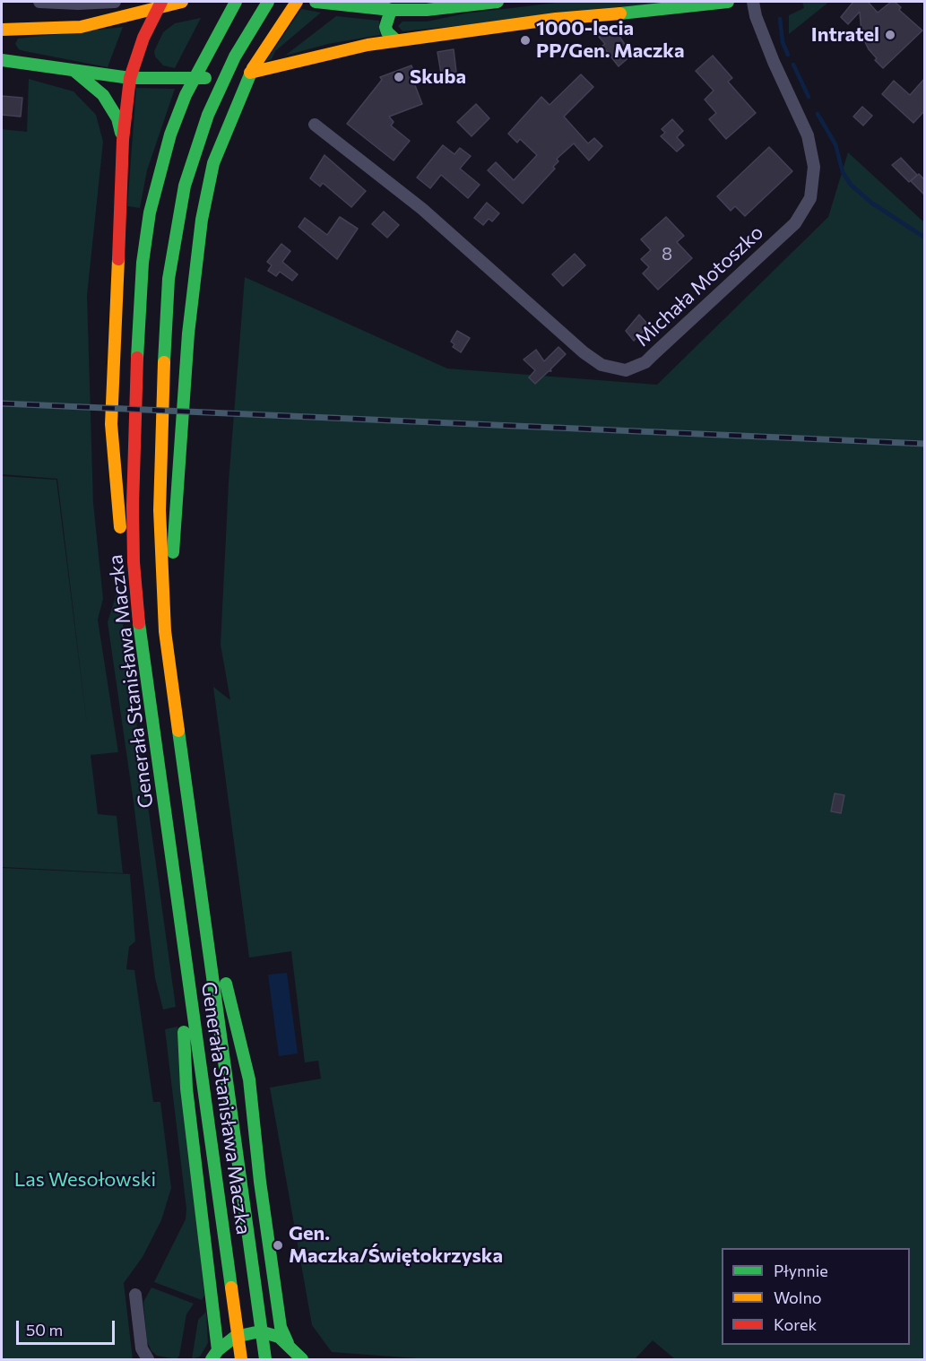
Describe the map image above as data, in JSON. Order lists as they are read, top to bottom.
{
  "streets": {
    "main road": ["Generała Stanisława Maczka"],
    "street": ["Michała Motoszko"]
  },
  "parks": ["Las Wesołowski"],
  "places": [
    "Intratel",
    "1000-lecia PP/Gen. Maczka",
    "Skuba",
    "Gen. Maczka/Świętokrzyska"
  ],
  "house_numbers": ["8"],
  "legend": ["Płynnie", "Wolno", "Korek"],
  "scale_bar": "50 m"
}
